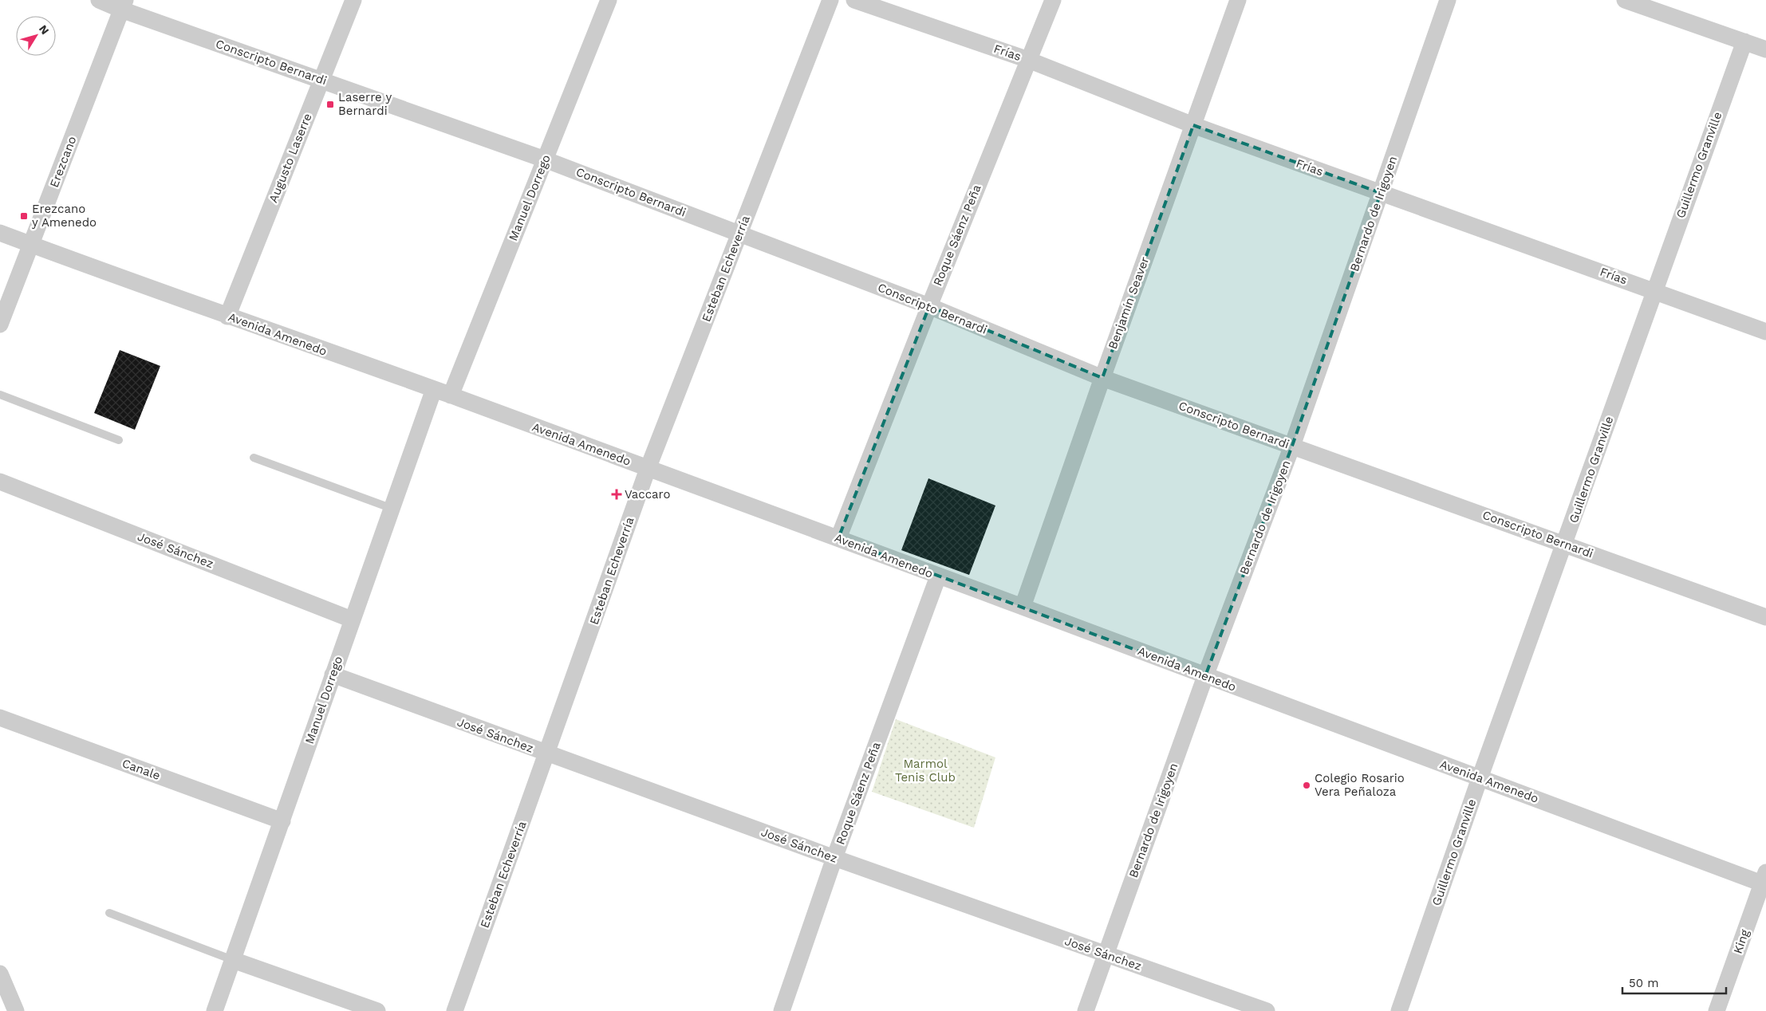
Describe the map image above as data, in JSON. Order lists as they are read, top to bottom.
{
  "streets": {
    "street": [
      "Frías",
      "Conscripto Bernardi",
      "Augusto Laserre",
      "Erezcano",
      "Guillermo Granville",
      "Manuel Dorrego",
      "Bernardo de Irigoyen",
      "Roque Sáenz Peña",
      "Esteban Echeverría",
      "Benjamín Seaver",
      "Avenida Amenedo",
      "José Sánchez",
      "Canale",
      "King"
    ]
  },
  "crossings": [
    ["Frías", "Guillermo Granville"],
    ["Frías", "Bernardo de Irigoyen"],
    ["Frías", "Roque Sáenz Peña"],
    ["Frías", "Benjamín Seaver"],
    ["Conscripto Bernardi", "Augusto Laserre"],
    ["Conscripto Bernardi", "Erezcano"],
    ["Conscripto Bernardi", "Guillermo Granville"],
    ["Conscripto Bernardi", "Manuel Dorrego"],
    ["Conscripto Bernardi", "Bernardo de Irigoyen"],
    ["Conscripto Bernardi", "Roque Sáenz Peña"],
    ["Conscripto Bernardi", "Esteban Echeverría"],
    ["Conscripto Bernardi", "Benjamín Seaver"],
    ["Augusto Laserre", "Avenida Amenedo"],
    ["Erezcano", "Avenida Amenedo"],
    ["Guillermo Granville", "Avenida Amenedo"],
    ["Manuel Dorrego", "Avenida Amenedo"],
    ["Manuel Dorrego", "José Sánchez"],
    ["Manuel Dorrego", "Canale"],
    ["Bernardo de Irigoyen", "Avenida Amenedo"],
    ["Bernardo de Irigoyen", "José Sánchez"],
    ["Roque Sáenz Peña", "Avenida Amenedo"],
    ["Roque Sáenz Peña", "José Sánchez"],
    ["Esteban Echeverría", "Avenida Amenedo"],
    ["Esteban Echeverría", "José Sánchez"],
    ["Benjamín Seaver", "Avenida Amenedo"],
    ["Avenida Amenedo", "King"]
  ],
  "parks": ["Marmol Tenis Club"],
  "places": {
    "transit": ["Laserre y Bernardi", "Erezcano y Amenedo"],
    "health": ["Vaccaro"],
    "other": ["Colegio Rosario Vera Peñaloza"]
  },
  "scale_bar": "50 m",
  "north": "top right"
}
